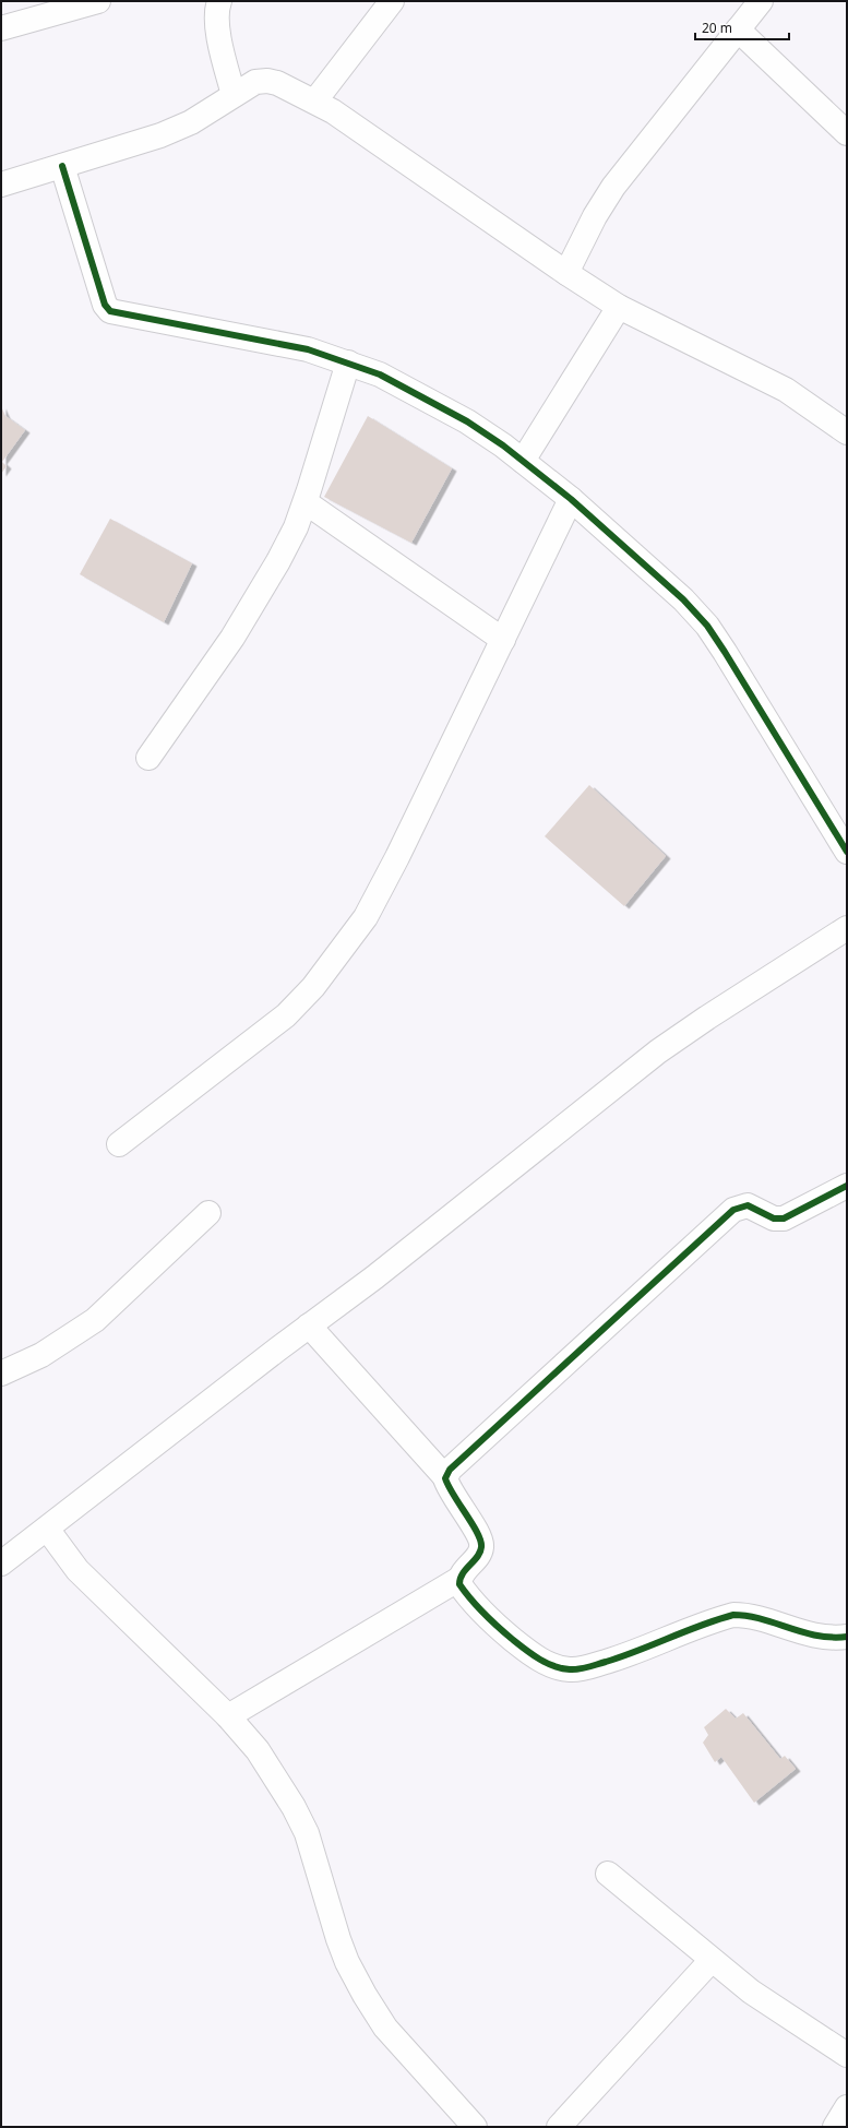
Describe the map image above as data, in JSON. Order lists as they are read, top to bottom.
{
  "scale_bar": "20 m"
}
